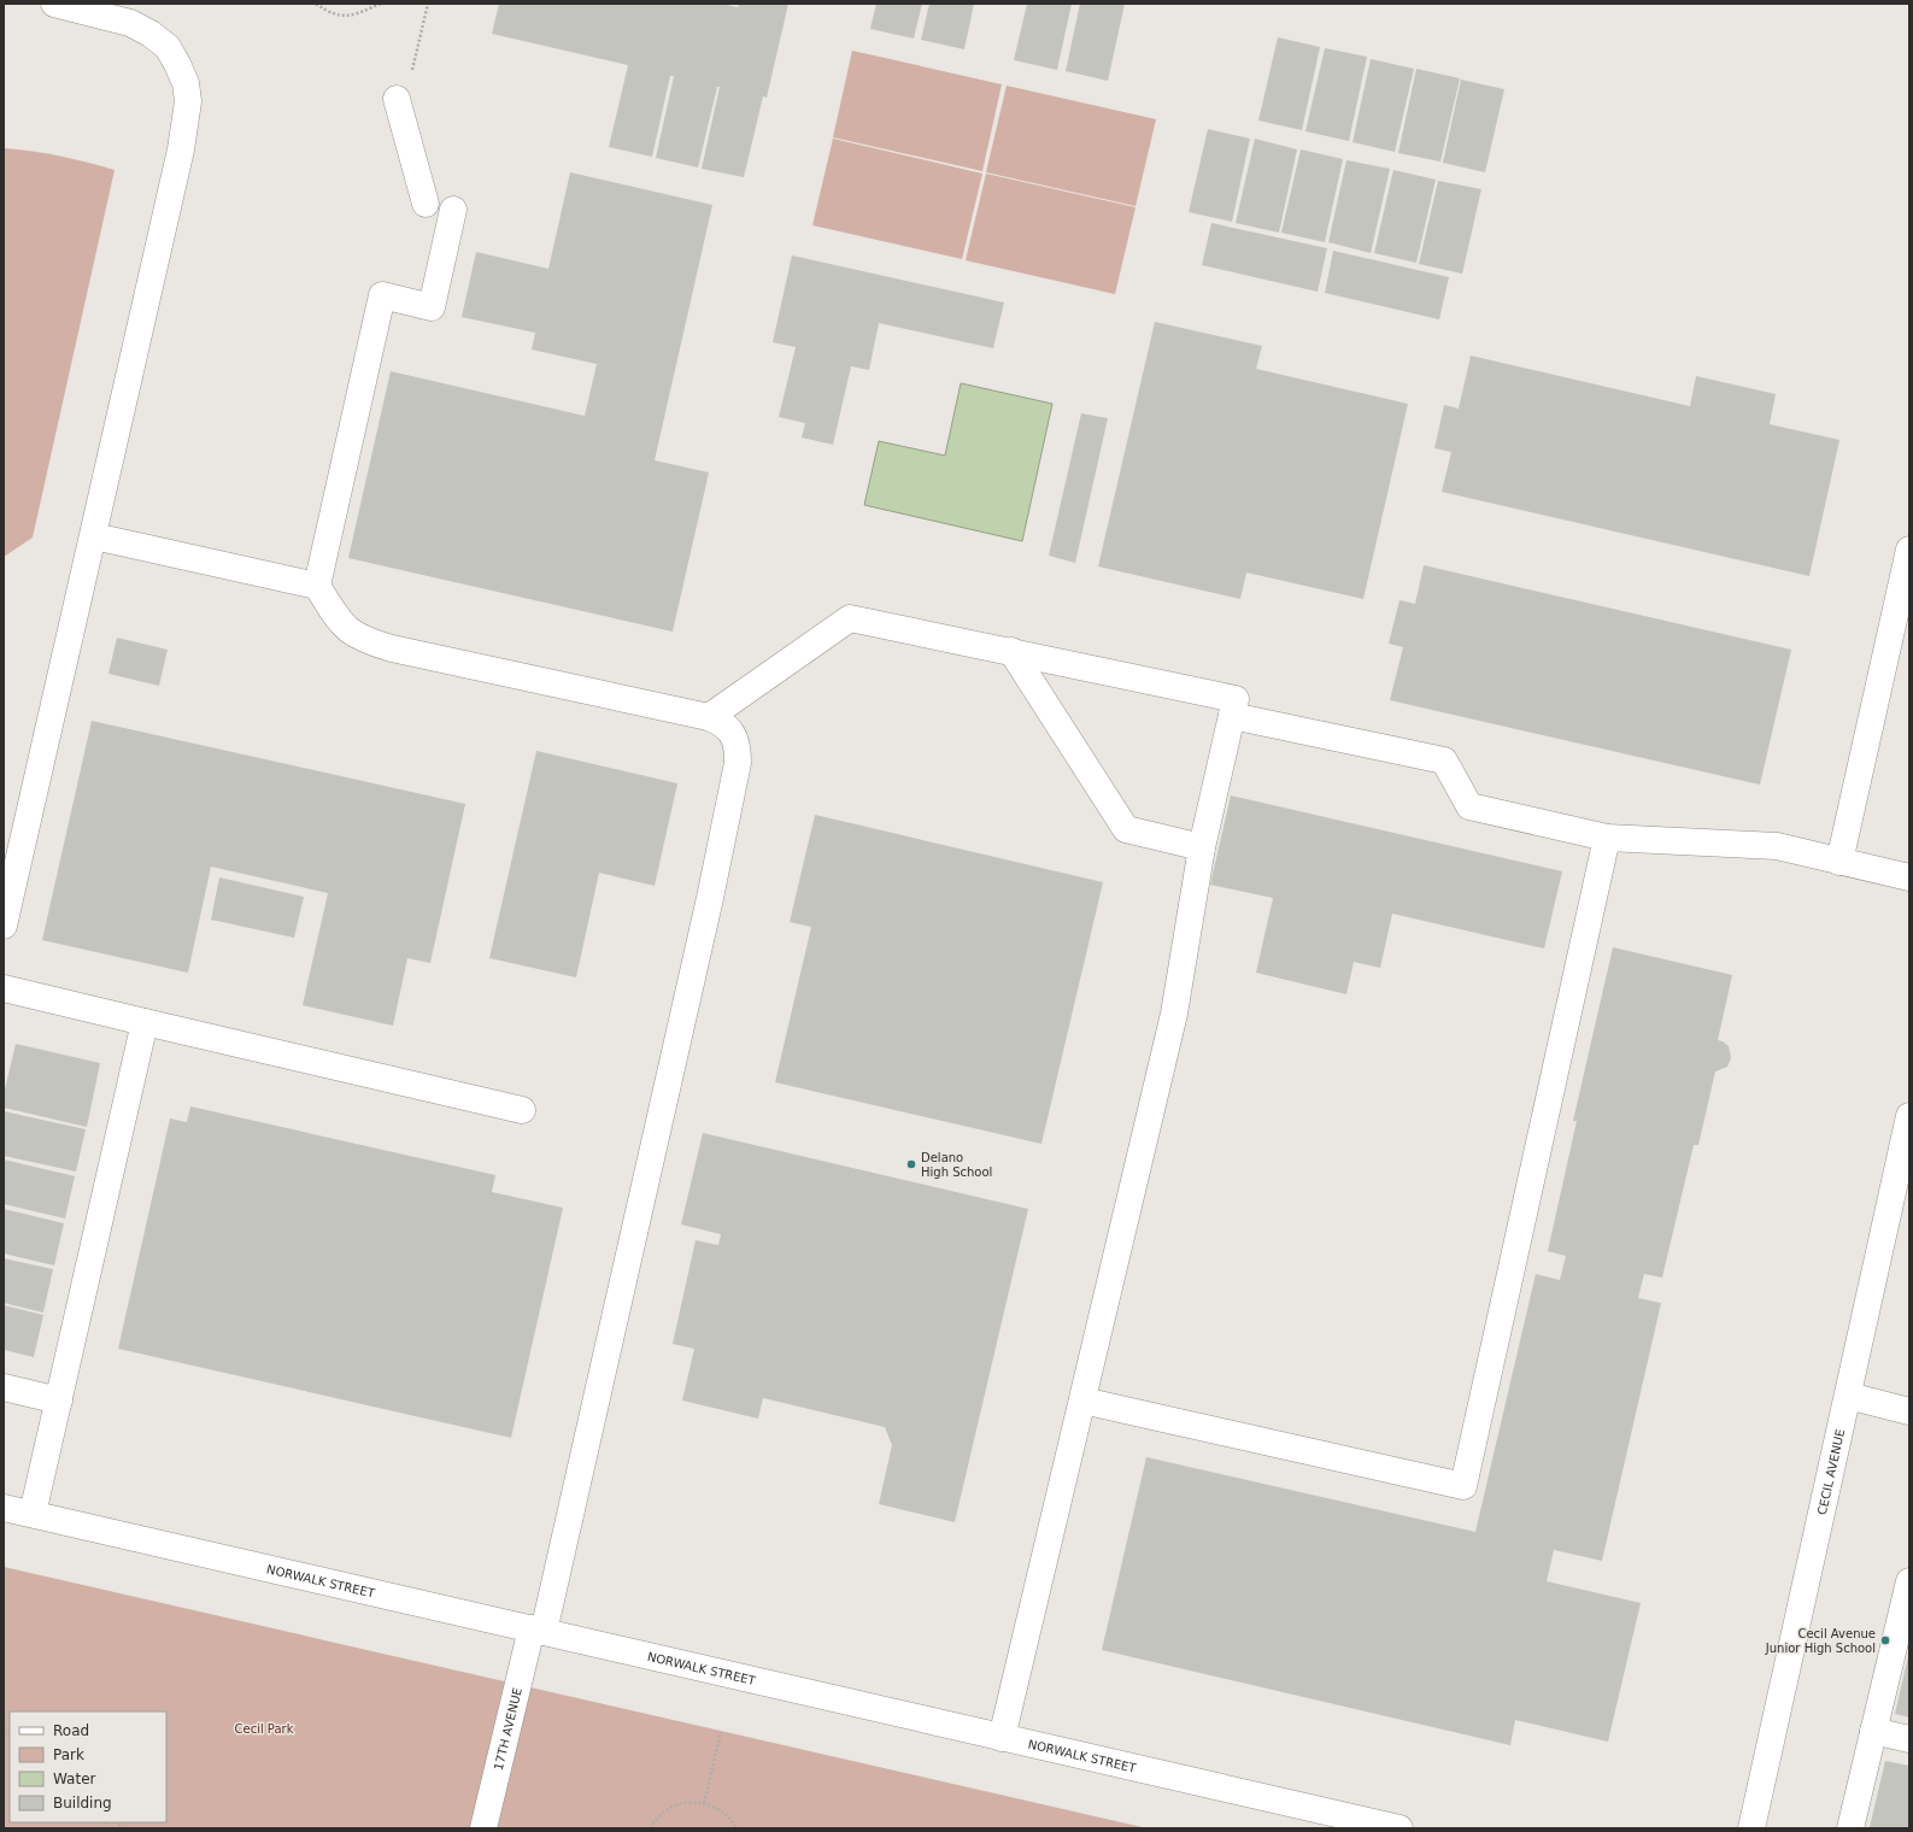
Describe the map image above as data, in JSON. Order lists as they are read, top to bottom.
{
  "streets": {
    "street": ["CECIL AVENUE", "NORWALK STREET", "17TH AVENUE"]
  },
  "crossings": [
    ["NORWALK STREET", "17TH AVENUE"]
  ],
  "parks": ["Cecil Park"],
  "places": ["Delano High School", "Cecil Avenue Junior High School"],
  "legend": [
    "Road",
    "Park",
    "Water",
    "Building"
  ]
}
